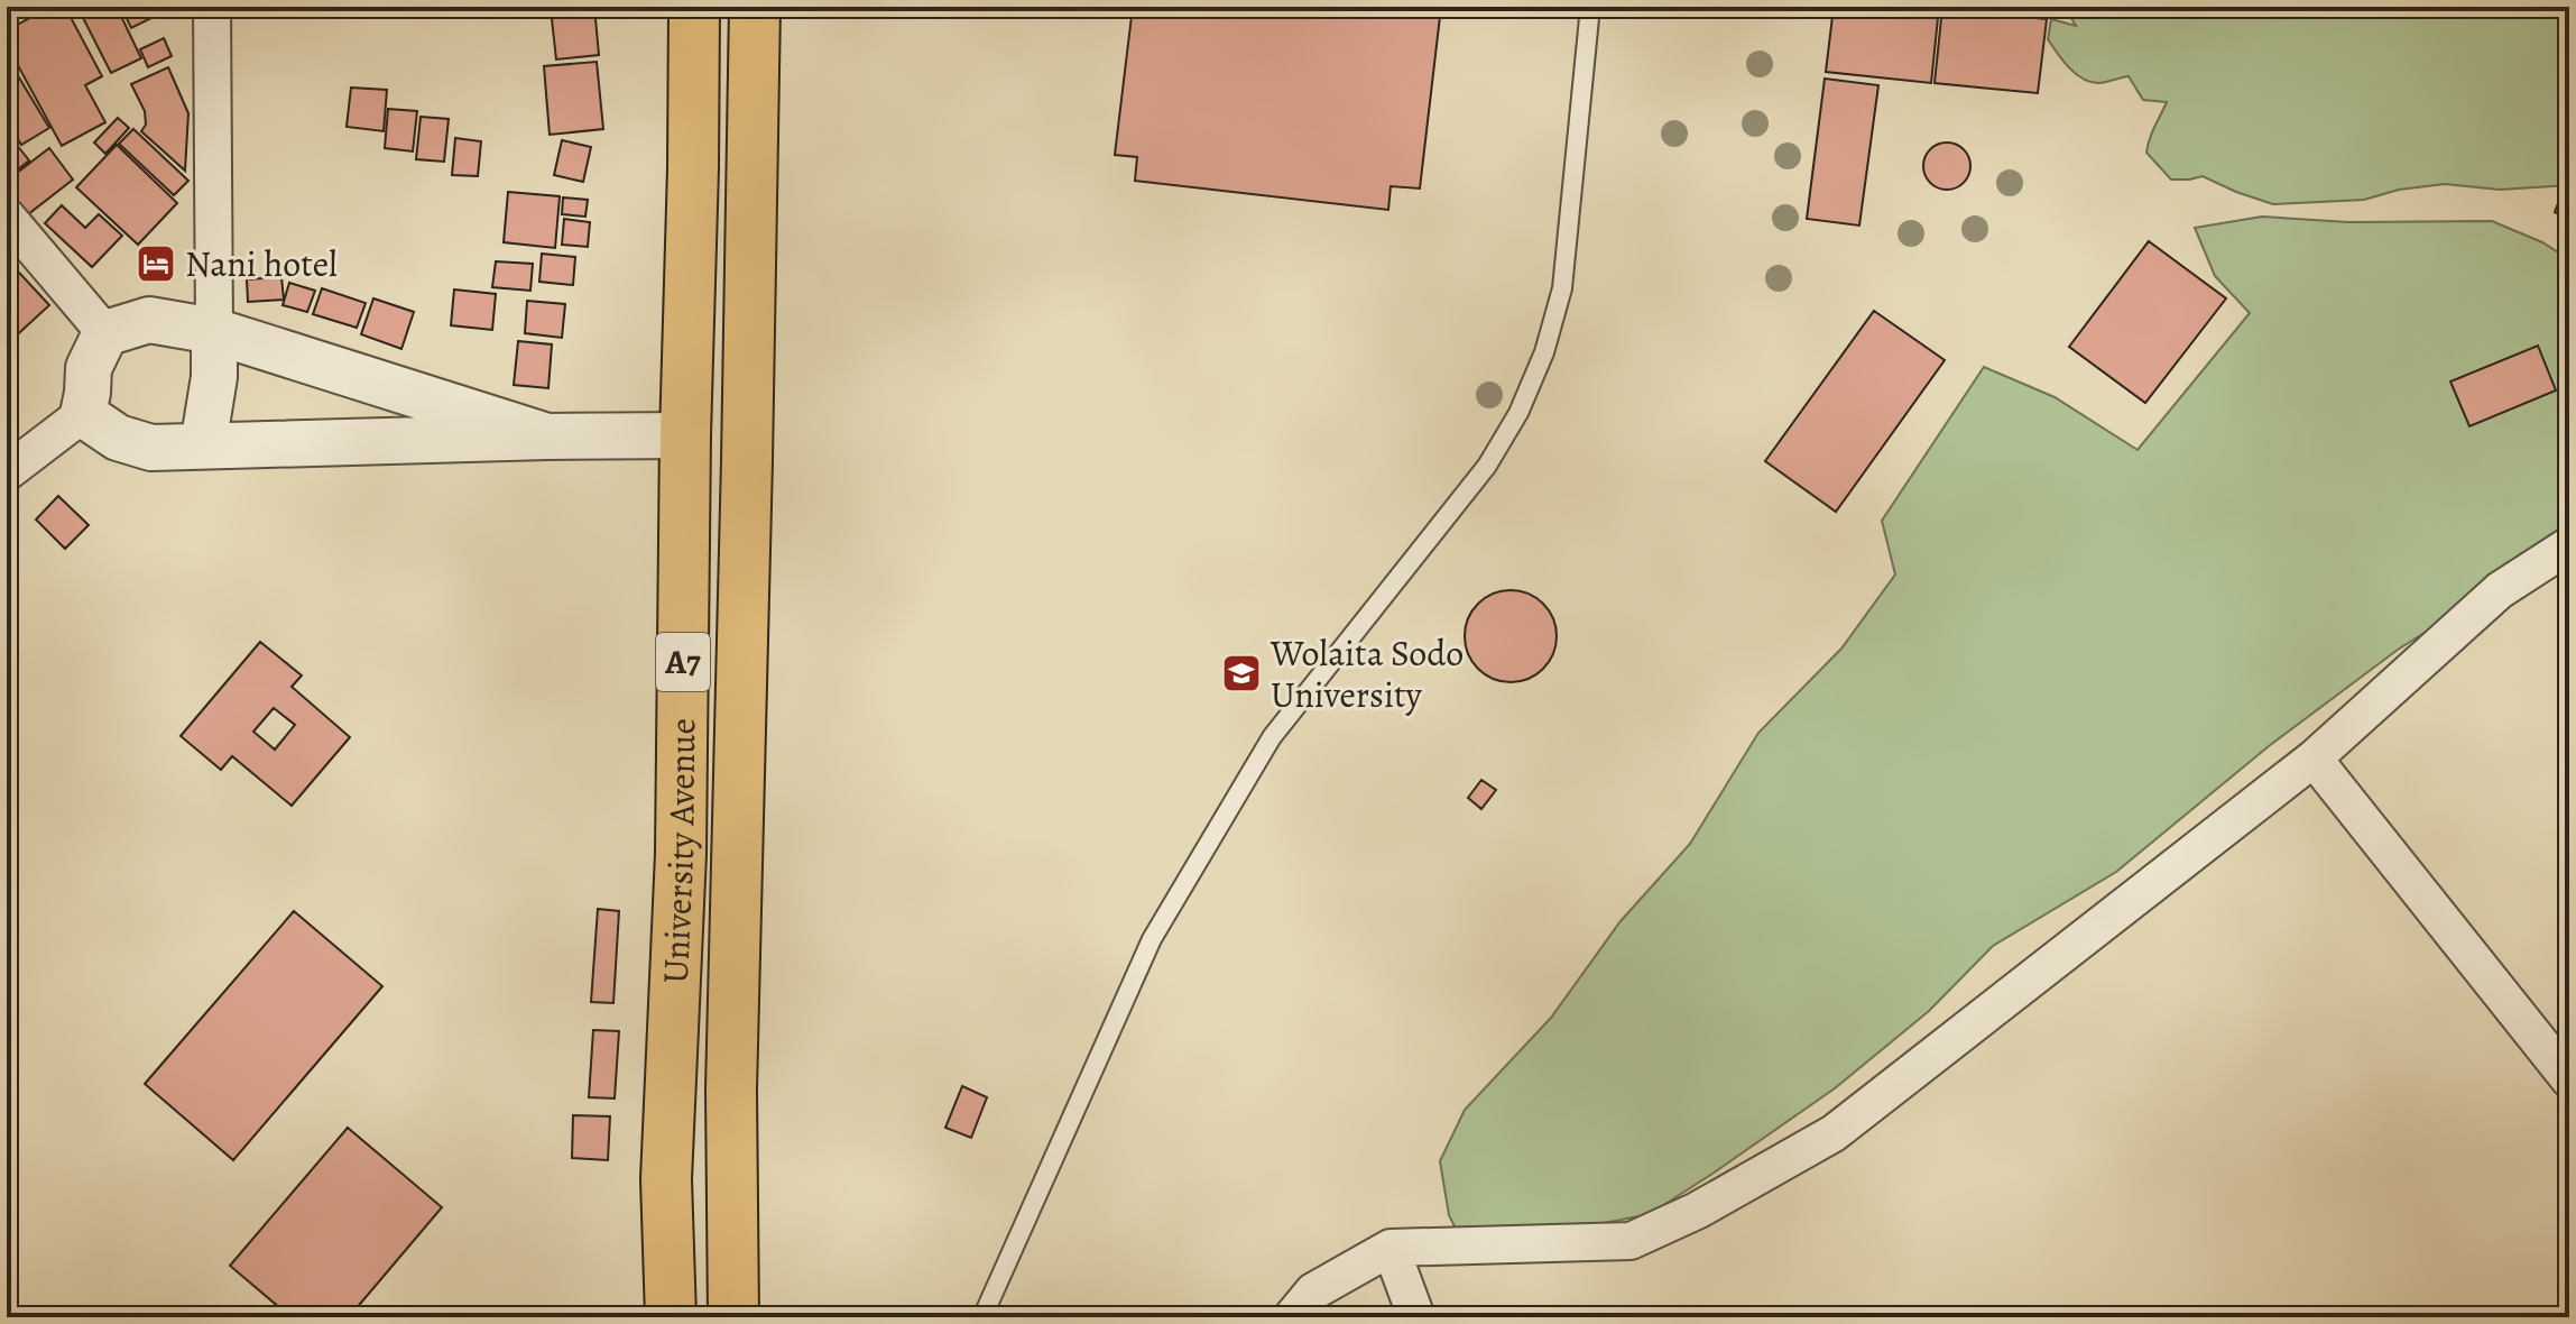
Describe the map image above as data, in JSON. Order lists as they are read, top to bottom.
{
  "streets": {
    "highway": ["A7", "University Avenue"]
  },
  "places": {
    "hotel": ["Nani hotel"],
    "school or university": ["Wolaita Sodo University"]
  }
}
